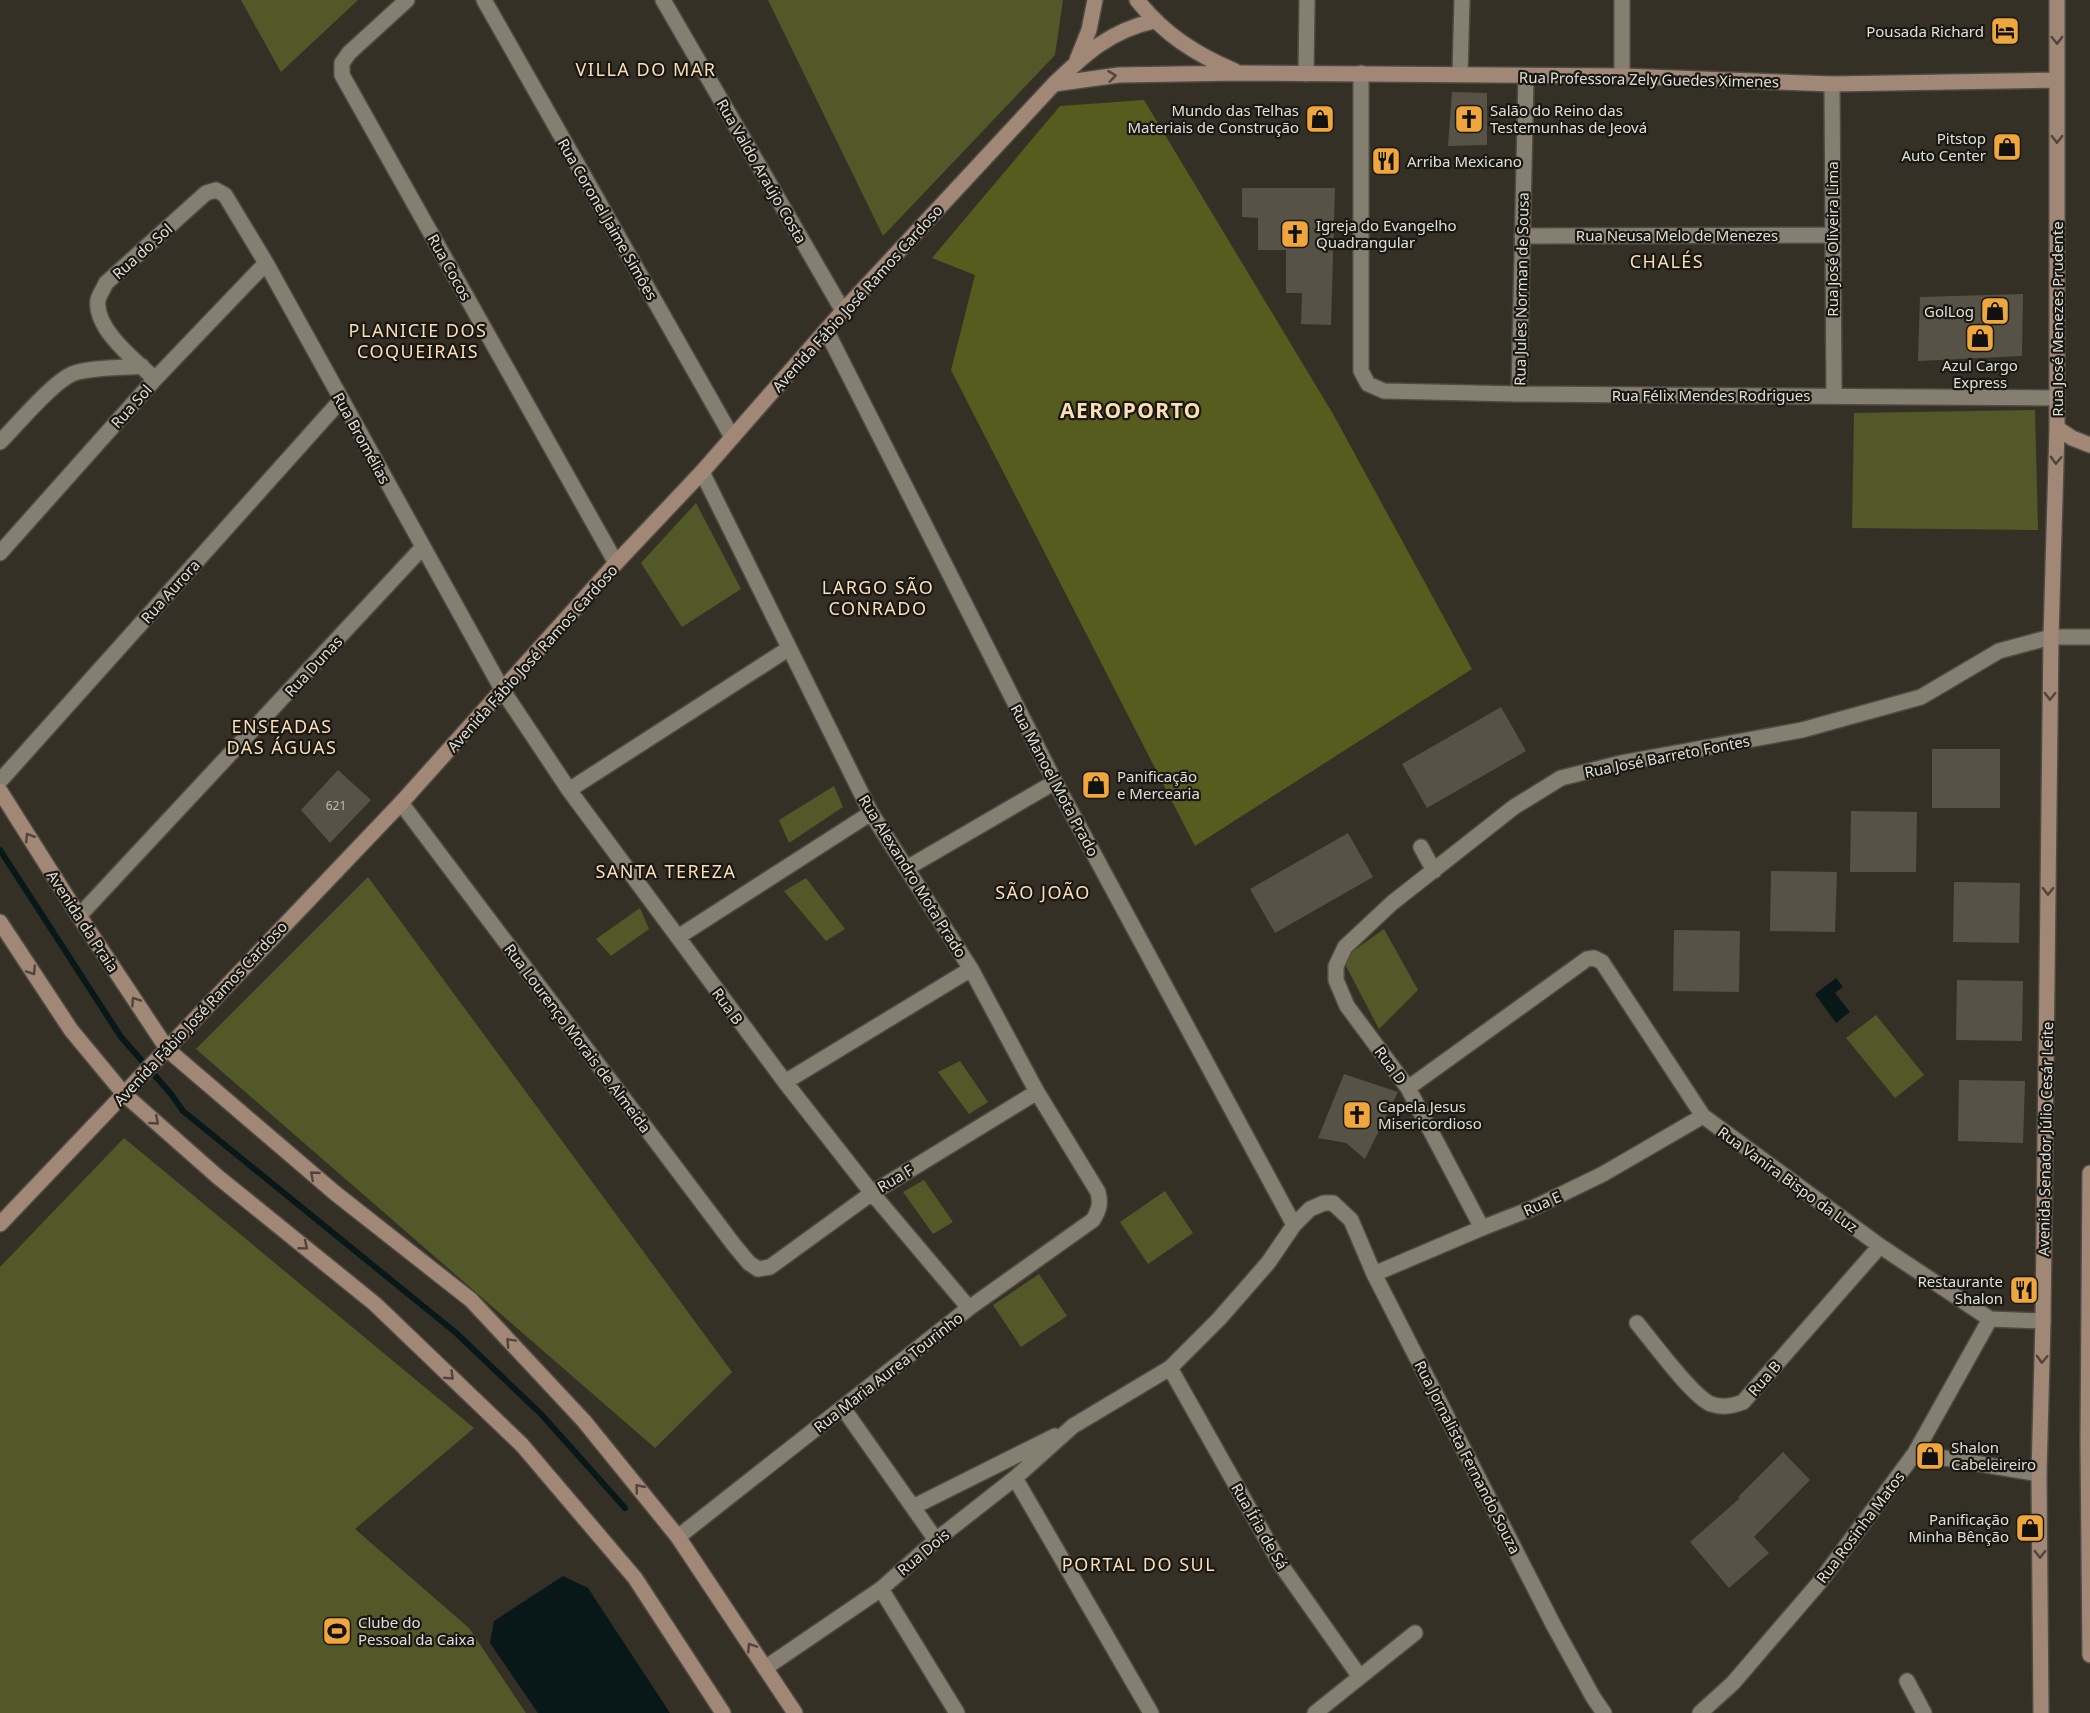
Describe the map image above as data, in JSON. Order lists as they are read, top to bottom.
{
  "streets": {
    "street": [
      "Rua Professora Zely Guedes Ximenes",
      "Rua Valdo Araújo Costa",
      "Rua Coronel Jaime Simôes",
      "Rua Neusa Melo de Menezes",
      "Rua José Oliveira Lima",
      "Rua do Sol",
      "Rua Cocos",
      "Rua Jules Norman de Sousa",
      "Avenida Fábio José Ramos Cardoso",
      "Rua José Menezes Prudente",
      "Rua Félix Mendes Rodrigues",
      "Rua Sol",
      "Rua Bromélias",
      "Rua Aurora",
      "Rua Dunas",
      "Rua José Barreto Fontes",
      "Rua Manoel Mota Prado",
      "Rua Alexandro Mota Prado",
      "Avenida da Praia",
      "Rua B",
      "Rua Lourenço Morais de Almeida",
      "Rua D",
      "Avenida Senador Júlio Cesár Leite",
      "Rua F",
      "Rua Vanira Bispo da Luz",
      "Rua E",
      "Rua Maria Aurea Tourinho",
      "Rua Jornalista Fernando Souza",
      "Rua Íria de Sá",
      "Rua Rosinha Matos",
      "Rua Dois"
    ]
  },
  "crossings": [
    ["Rua Professora Zely Guedes Ximenes", "Rua José Oliveira Lima"],
    ["Rua Professora Zely Guedes Ximenes", "Rua Jules Norman de Sousa"],
    ["Rua Professora Zely Guedes Ximenes", "Avenida Fábio José Ramos Cardoso"],
    ["Rua Professora Zely Guedes Ximenes", "Rua José Menezes Prudente"],
    ["Rua Professora Zely Guedes Ximenes", "Rua Félix Mendes Rodrigues"],
    ["Rua Valdo Araújo Costa", "Avenida Fábio José Ramos Cardoso"],
    ["Rua Coronel Jaime Simôes", "Avenida Fábio José Ramos Cardoso"],
    ["Rua Neusa Melo de Menezes", "Rua José Oliveira Lima"],
    ["Rua Neusa Melo de Menezes", "Rua Jules Norman de Sousa"],
    ["Rua José Oliveira Lima", "Rua Félix Mendes Rodrigues"],
    ["Rua do Sol", "Rua Sol"],
    ["Rua do Sol", "Rua Bromélias"],
    ["Rua Cocos", "Avenida Fábio José Ramos Cardoso"],
    ["Rua Jules Norman de Sousa", "Rua Félix Mendes Rodrigues"],
    ["Avenida Fábio José Ramos Cardoso", "Rua Bromélias"],
    ["Avenida Fábio José Ramos Cardoso", "Rua Manoel Mota Prado"],
    ["Avenida Fábio José Ramos Cardoso", "Rua Alexandro Mota Prado"],
    ["Avenida Fábio José Ramos Cardoso", "Avenida da Praia"],
    ["Avenida Fábio José Ramos Cardoso", "Rua B"],
    ["Avenida Fábio José Ramos Cardoso", "Rua Lourenço Morais de Almeida"],
    ["Rua José Menezes Prudente", "Rua Félix Mendes Rodrigues"],
    ["Rua José Menezes Prudente", "Rua José Barreto Fontes"],
    ["Rua José Menezes Prudente", "Avenida Senador Júlio Cesár Leite"],
    ["Rua Sol", "Rua Bromélias"],
    ["Rua Bromélias", "Rua Aurora"],
    ["Rua Bromélias", "Rua Dunas"],
    ["Rua Bromélias", "Rua B"],
    ["Rua Dunas", "Avenida da Praia"],
    ["Rua José Barreto Fontes", "Rua D"],
    ["Rua José Barreto Fontes", "Avenida Senador Júlio Cesár Leite"],
    ["Rua Manoel Mota Prado", "Rua Dois"],
    ["Rua Alexandro Mota Prado", "Rua F"],
    ["Rua Alexandro Mota Prado", "Rua Maria Aurea Tourinho"],
    ["Avenida da Praia", "Rua Maria Aurea Tourinho"],
    ["Avenida da Praia", "Rua Dois"],
    ["Rua B", "Rua F"],
    ["Rua B", "Rua Vanira Bispo da Luz"],
    ["Rua B", "Rua Maria Aurea Tourinho"],
    ["Rua Lourenço Morais de Almeida", "Rua F"],
    ["Rua D", "Rua Vanira Bispo da Luz"],
    ["Rua D", "Rua E"],
    ["Rua Vanira Bispo da Luz", "Rua E"],
    ["Rua Vanira Bispo da Luz", "Rua Rosinha Matos"],
    ["Rua E", "Rua Jornalista Fernando Souza"],
    ["Rua Jornalista Fernando Souza", "Rua Dois"],
    ["Rua Íria de Sá", "Rua Dois"]
  ],
  "one_way": ["Rua José Menezes Prudente"],
  "districts": [
    "VILLA DO MAR",
    "CHALÉS",
    "PLANICIE DOS COQUEIRAIS",
    "AEROPORTO",
    "LARGO SÃO CONRADO",
    "ENSEADAS DAS ÁGUAS",
    "SANTA TEREZA",
    "SÃO JOÃO",
    "PORTAL DO SUL"
  ],
  "places": {
    "hotel": ["Pousada Richard"],
    "shop": [
      "Mundo das Telhas Materiais de Construção",
      "Pitstop Auto Center",
      "GolLog",
      "Azul Cargo Express",
      "Panificação e Mercearia",
      "Shalon Cabeleireiro",
      "Panificação Minha Bênção"
    ],
    "church": ["Salão do Reino das Testemunhas de Jeová", "Igreja do Evangelho Quadrangular", "Capela Jesus Misericordioso"],
    "restaurant": ["Arriba Mexicano", "Restaurante Shalon"],
    "sports": ["Clube do Pessoal da Caixa"]
  },
  "house_numbers": ["621"]
}
